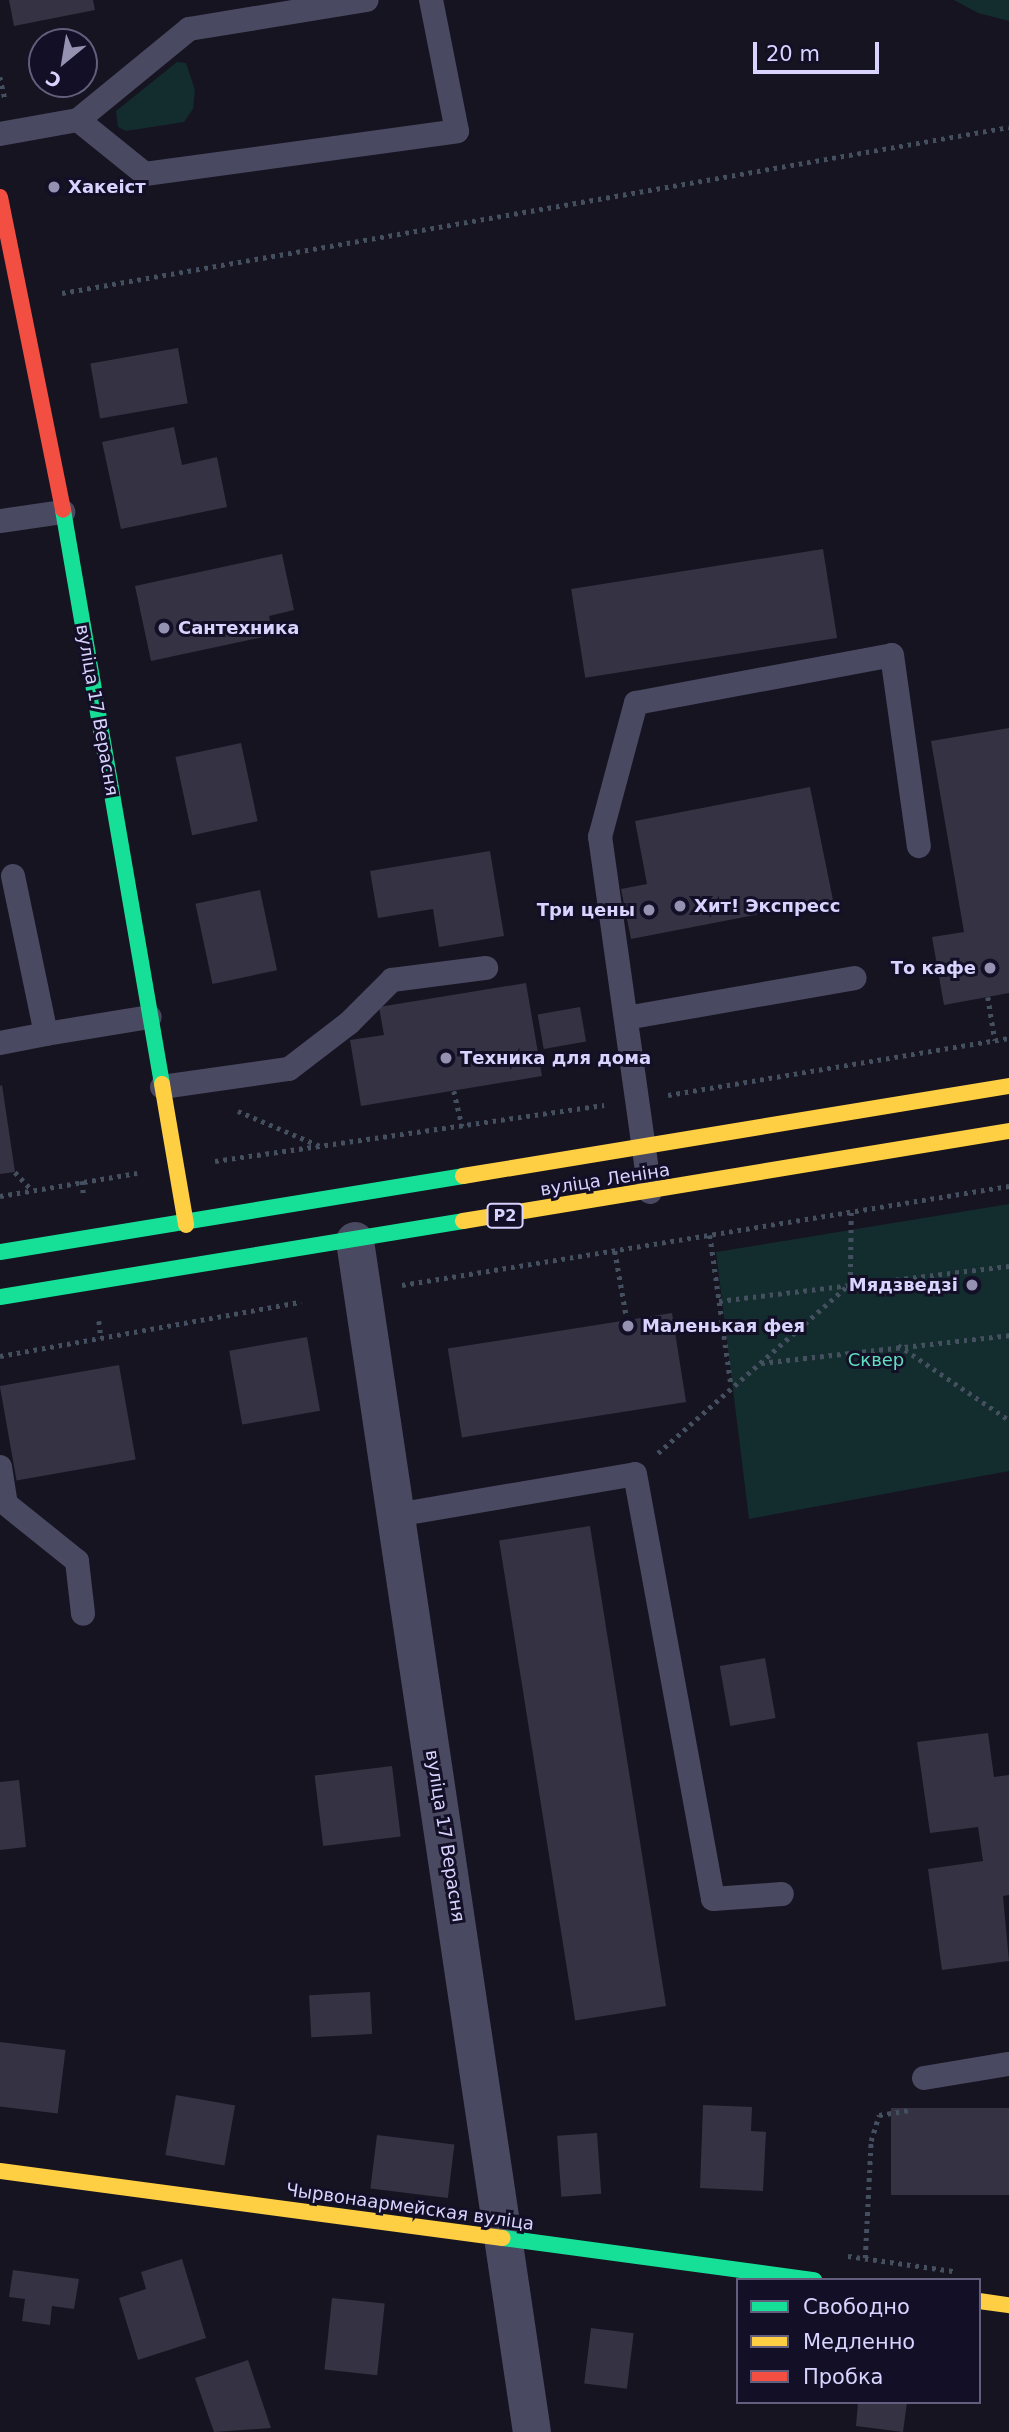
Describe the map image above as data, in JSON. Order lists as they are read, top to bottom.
{
  "streets": {
    "main road": [
      "вуліца 17 Верасня",
      "вуліца Леніна",
      "Р2",
      "Чырвонаармейская вуліца"
    ]
  },
  "crossings": [
    ["вуліца 17 Верасня", "вуліца Леніна"],
    ["вуліца 17 Верасня", "Чырвонаармейская вуліца"]
  ],
  "parks": ["Сквер"],
  "places": [
    "Хакеіст",
    "Сантехника",
    "Хит! Экспресс",
    "Три цены",
    "То кафе",
    "Техника для дома",
    "Мядзведзі",
    "Маленькая фея"
  ],
  "legend": ["Свободно", "Медленно", "Пробка"],
  "scale_bar": "20 m",
  "north": "bottom left"
}
